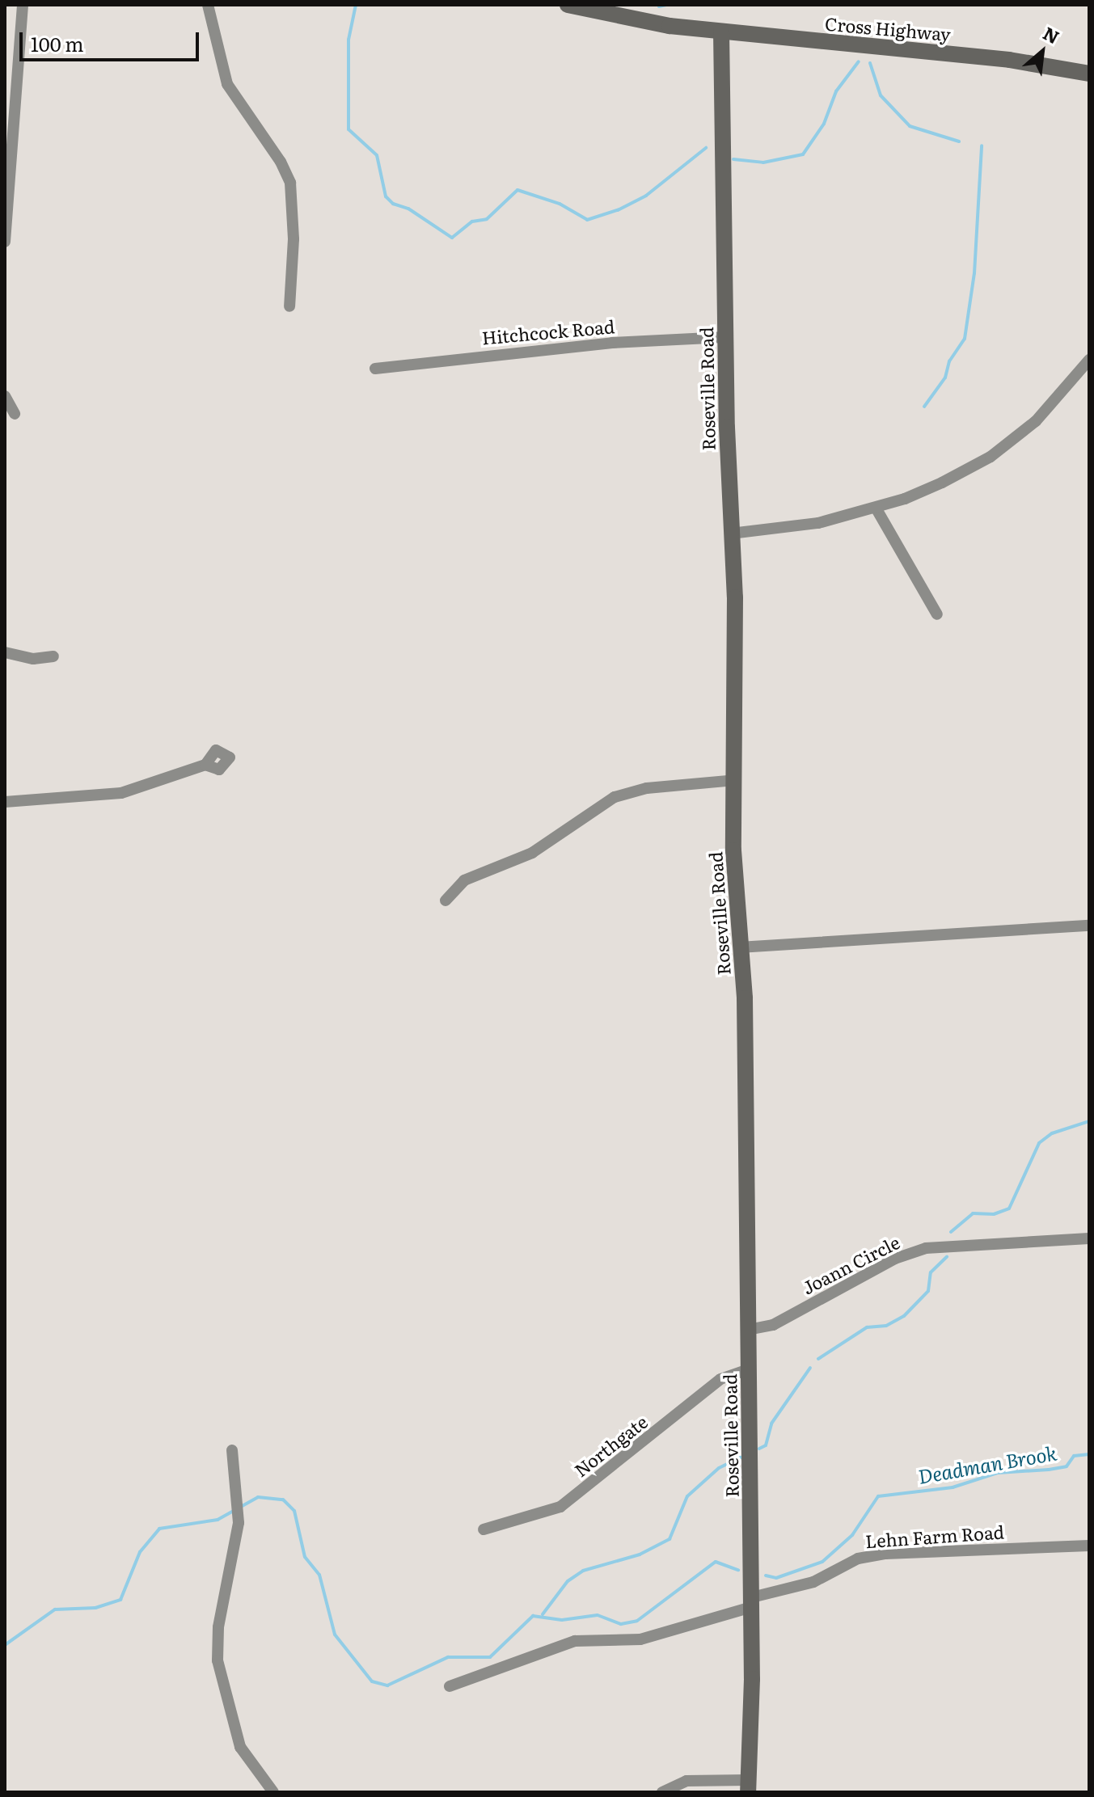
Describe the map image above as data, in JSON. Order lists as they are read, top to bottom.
{
  "streets": {
    "street": [
      "Cross Highway",
      "Hitchcock Road",
      "Roseville Road",
      "Joann Circle",
      "Northgate",
      "Lehn Farm Road"
    ]
  },
  "crossings": [
    ["Cross Highway", "Roseville Road"],
    ["Hitchcock Road", "Roseville Road"],
    ["Roseville Road", "Joann Circle"],
    ["Roseville Road", "Northgate"],
    ["Roseville Road", "Lehn Farm Road"]
  ],
  "water": ["Deadman Brook"],
  "scale_bar": "100 m",
  "north": "top right"
}
